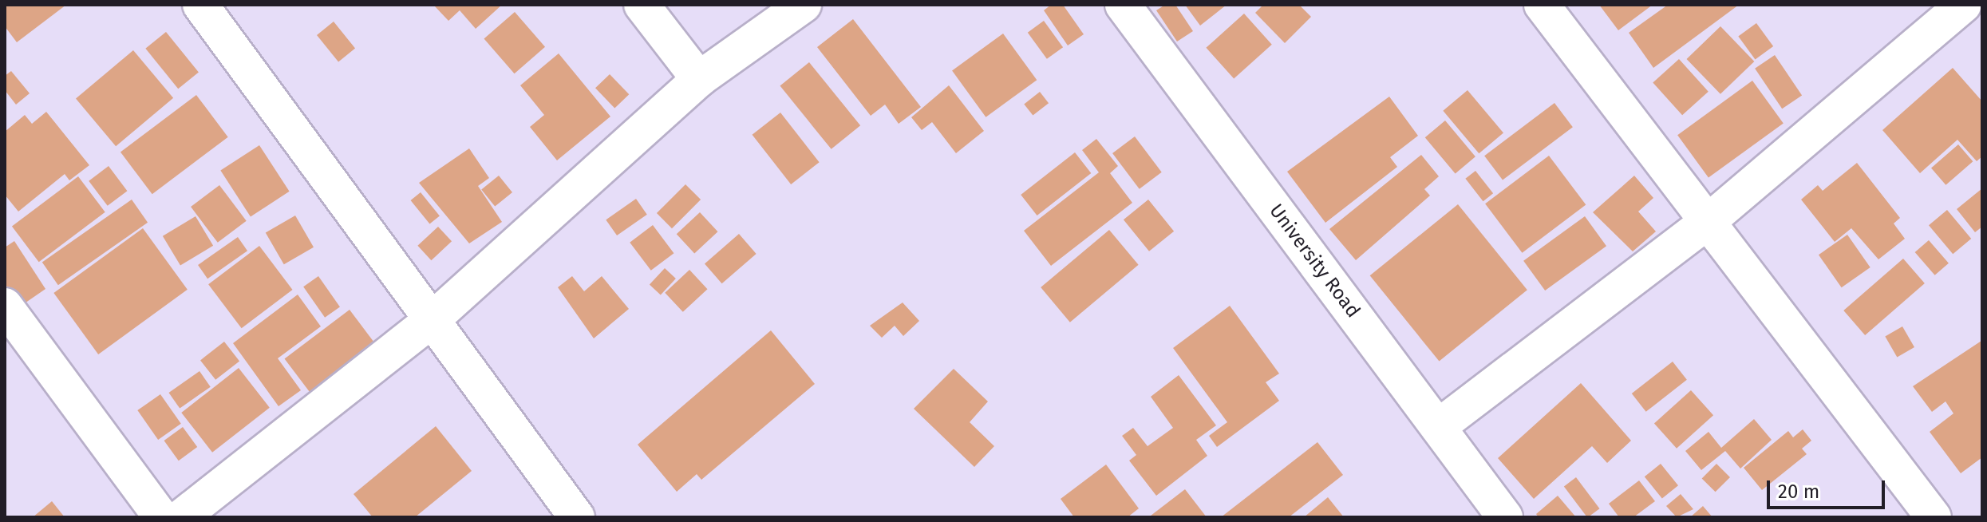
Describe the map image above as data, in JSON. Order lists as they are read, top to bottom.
{
  "streets": {
    "street": ["University Road"]
  },
  "scale_bar": "20 m"
}
